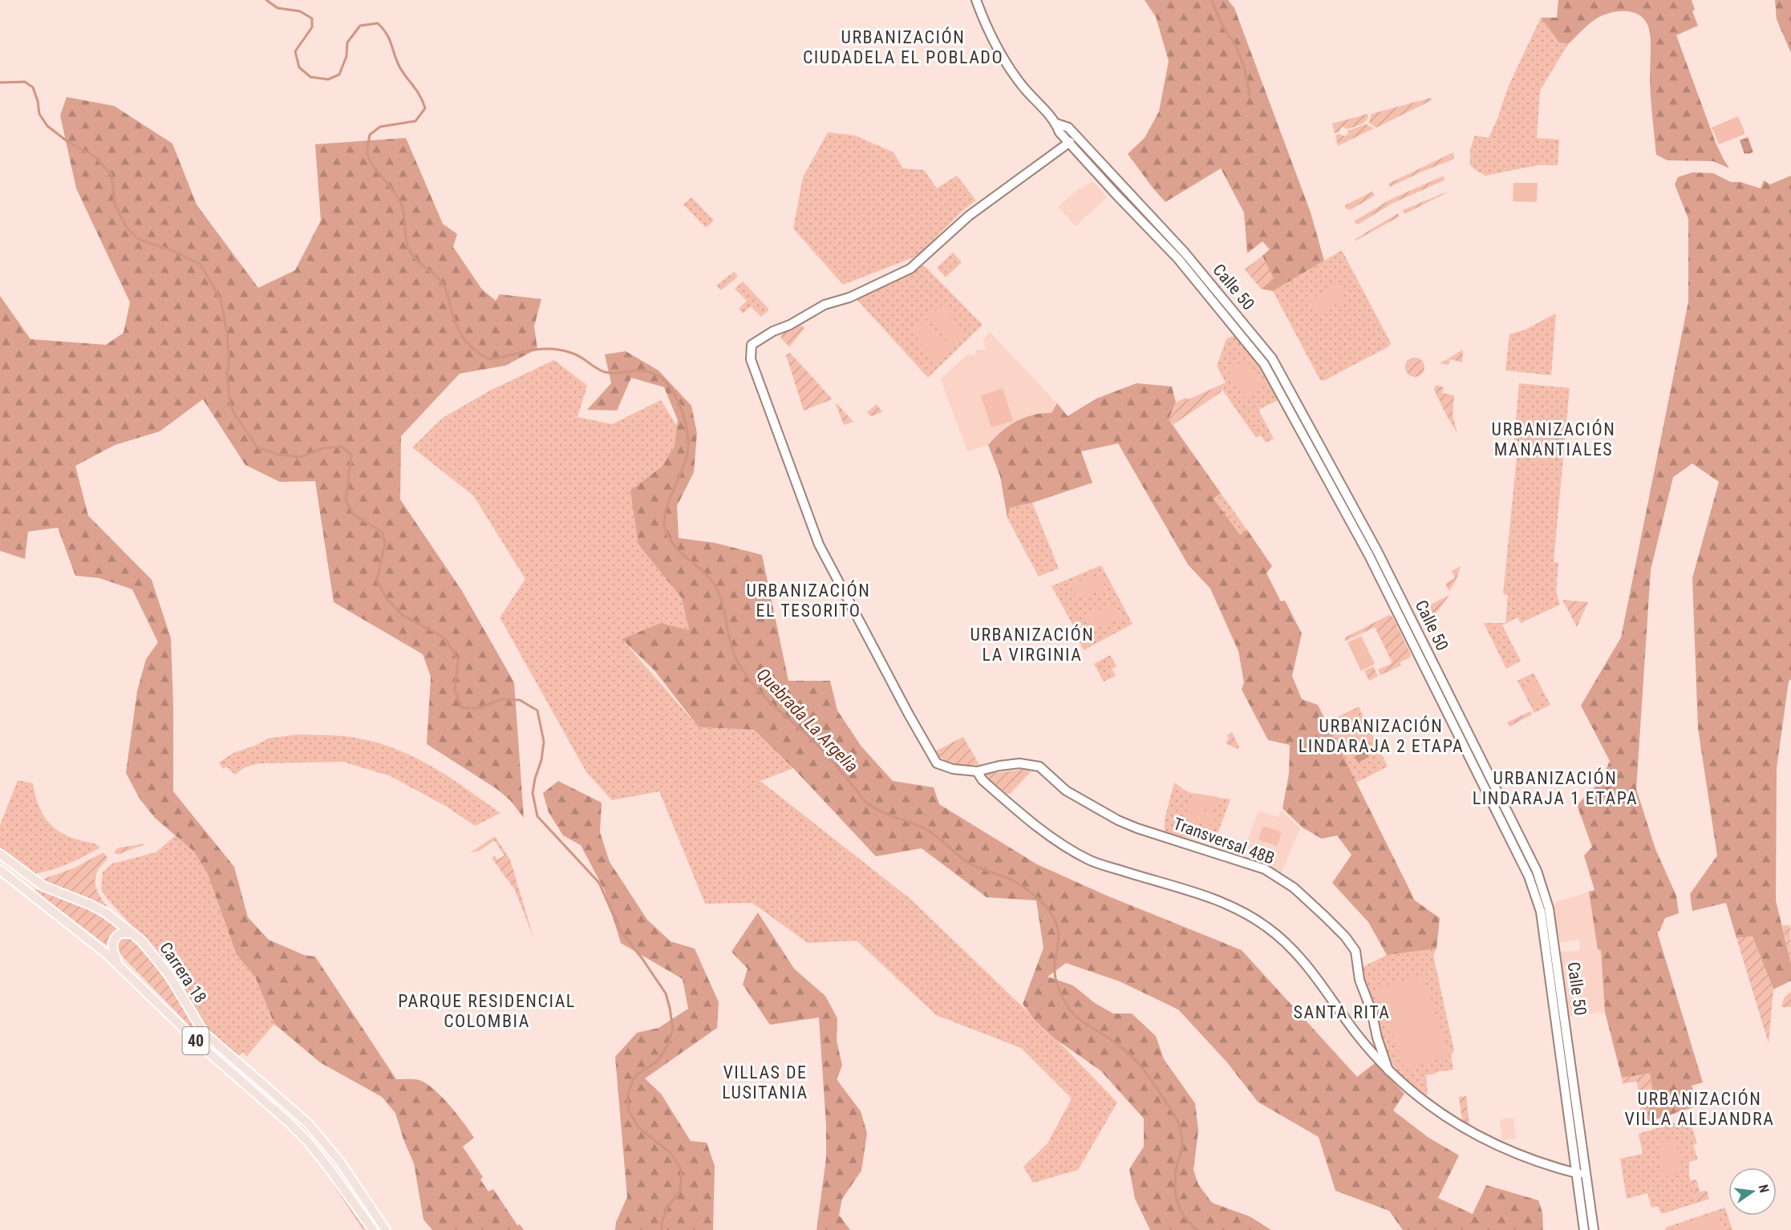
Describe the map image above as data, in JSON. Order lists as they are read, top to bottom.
{
  "streets": {
    "main road": [
      "Calle 50",
      "Transversal 48B",
      "Carrera 18",
      "40"
    ]
  },
  "crossings": [
    ["Calle 50", "Transversal 48B"]
  ],
  "districts": [
    "URBANIZACIÓN CIUDADELA EL POBLADO",
    "URBANIZACIÓN MANANTIALES",
    "URBANIZACIÓN EL TESORITO",
    "URBANIZACIÓN LA VIRGINIA",
    "URBANIZACIÓN LINDARAJA 2 ETAPA",
    "URBANIZACIÓN LINDARAJA 1 ETAPA",
    "PARQUE RESIDENCIAL COLOMBIA",
    "SANTA RITA",
    "VILLAS DE LUSITANIA",
    "URBANIZACIÓN VILLA ALEJANDRA"
  ],
  "water": ["Quebrada La Argelia"],
  "north": "right"
}
